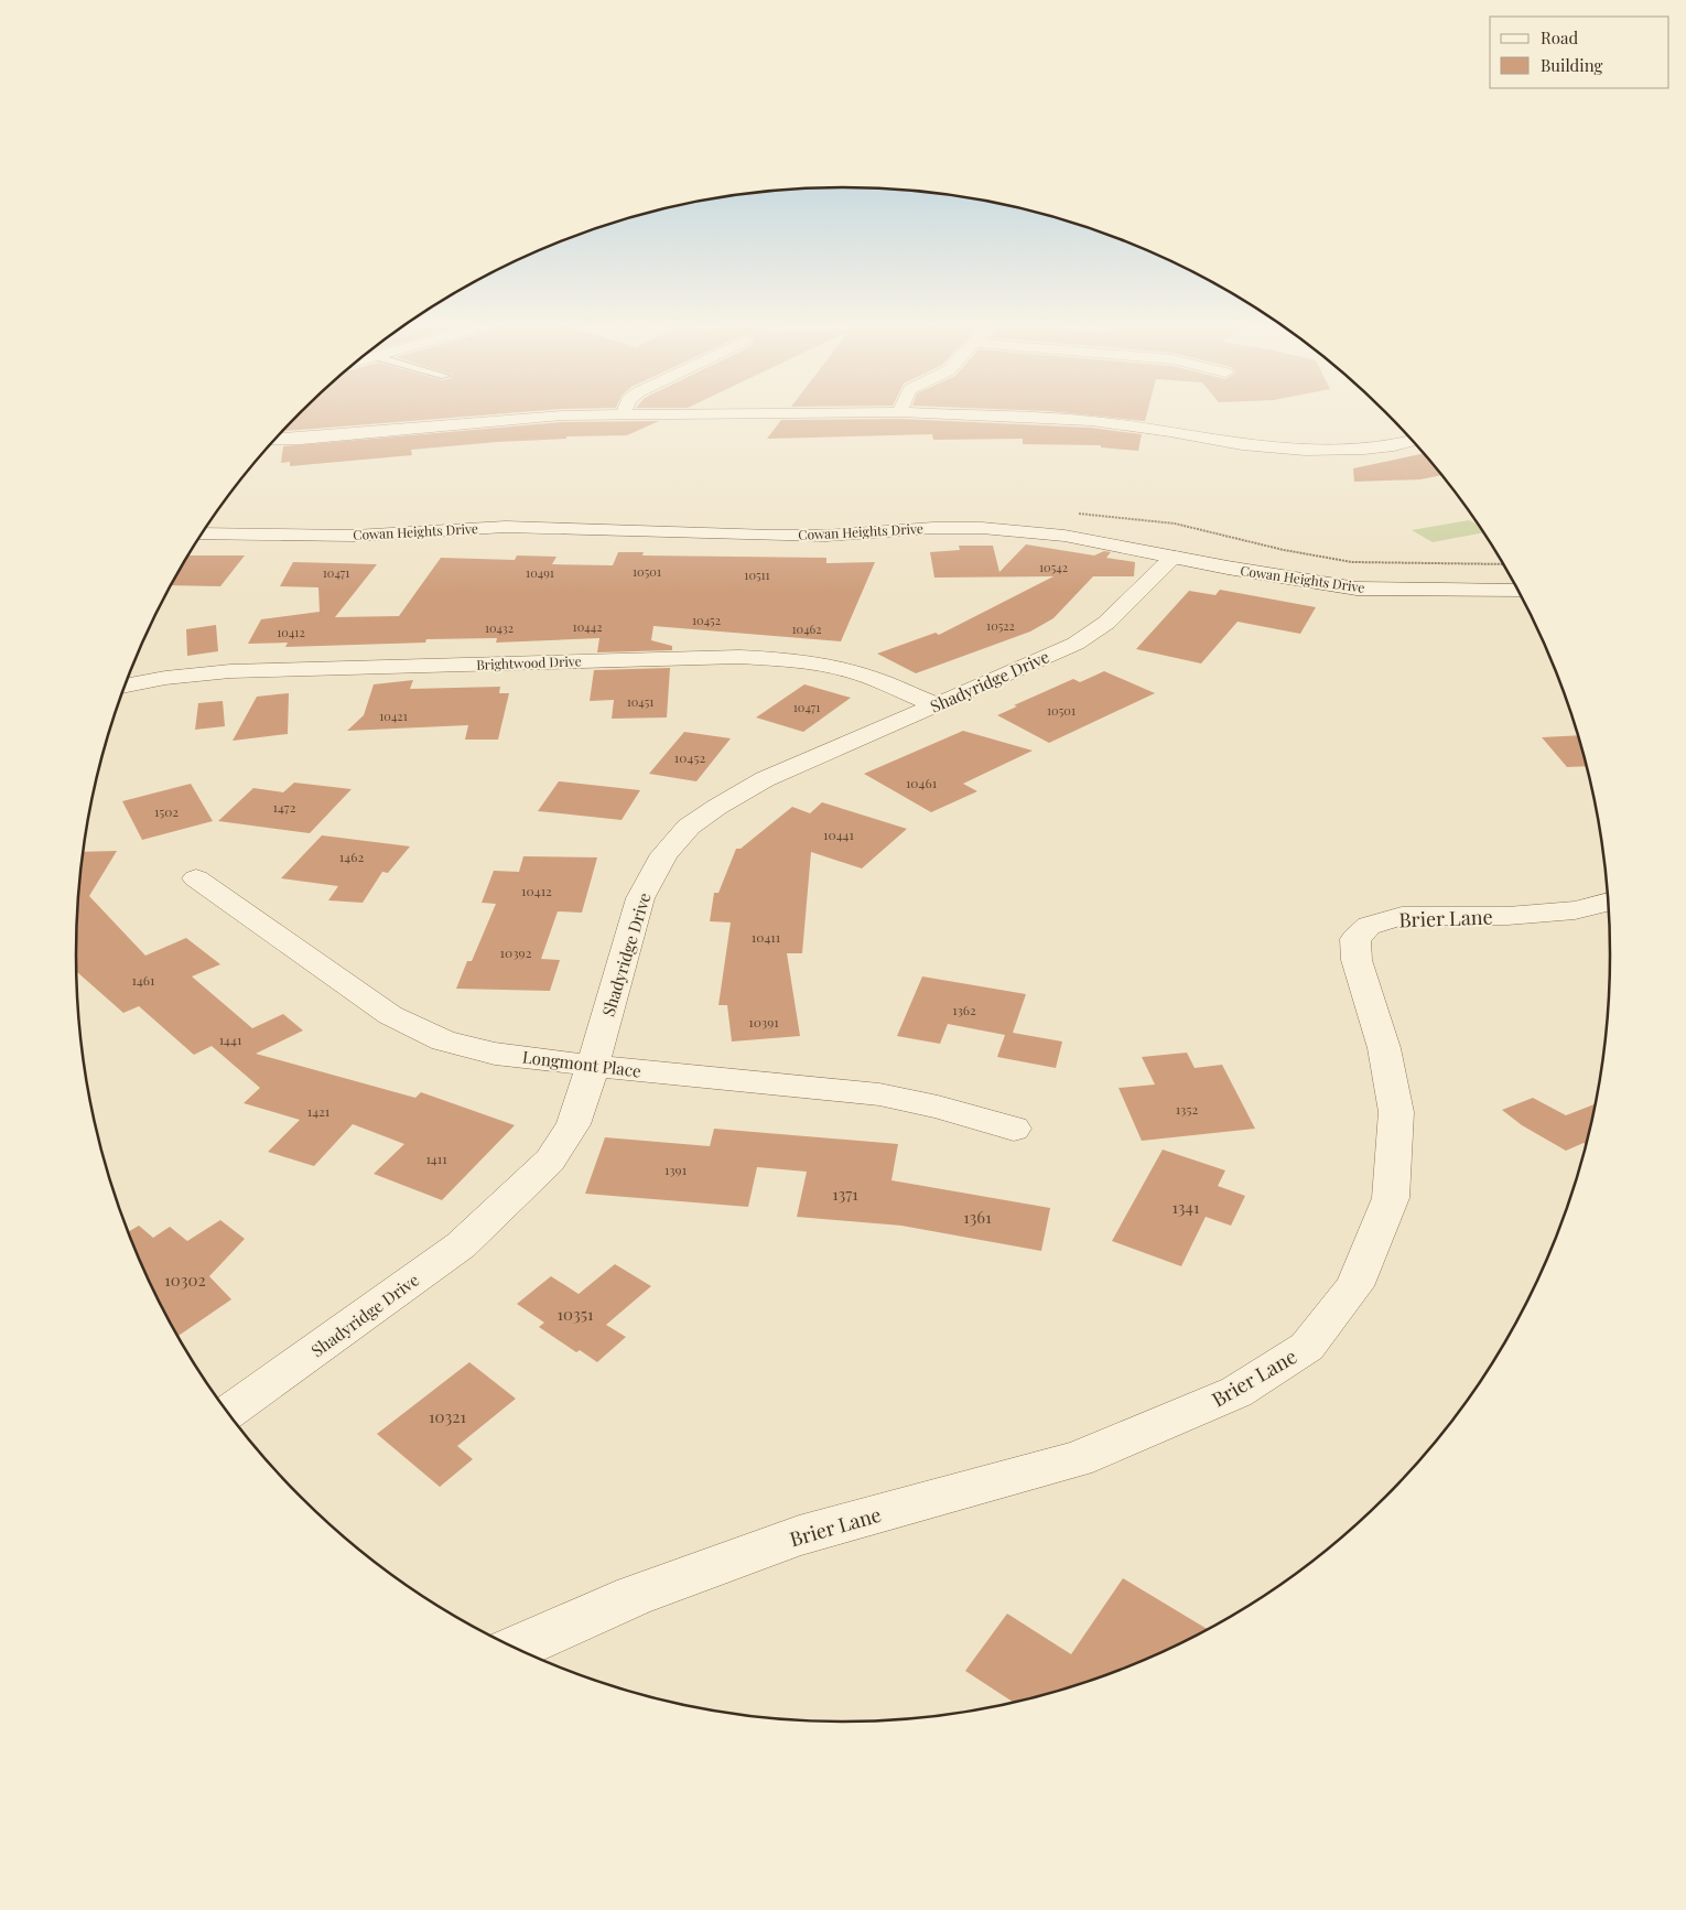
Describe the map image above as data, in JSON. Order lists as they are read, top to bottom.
{
  "streets": {
    "street": [
      "Cowan Heights Drive",
      "Brightwood Drive",
      "Shadyridge Drive",
      "Brier Lane",
      "Longmont Place"
    ]
  },
  "crossings": [
    ["Cowan Heights Drive", "Shadyridge Drive"],
    ["Brightwood Drive", "Shadyridge Drive"],
    ["Shadyridge Drive", "Longmont Place"]
  ],
  "house_numbers": [
    "10542",
    "10501",
    "10471",
    "10491",
    "10511",
    "10452",
    "10522",
    "10442",
    "10432",
    "10462",
    "10412",
    "10451",
    "10471",
    "10501",
    "10421",
    "10452",
    "10461",
    "1472",
    "1502",
    "10441",
    "1462",
    "10412",
    "10411",
    "10392",
    "1461",
    "1362",
    "10391",
    "1441",
    "1352",
    "1421",
    "1411",
    "1391",
    "1371",
    "1341",
    "1361",
    "10302",
    "10351",
    "10321"
  ],
  "legend": ["Road", "Building"]
}
